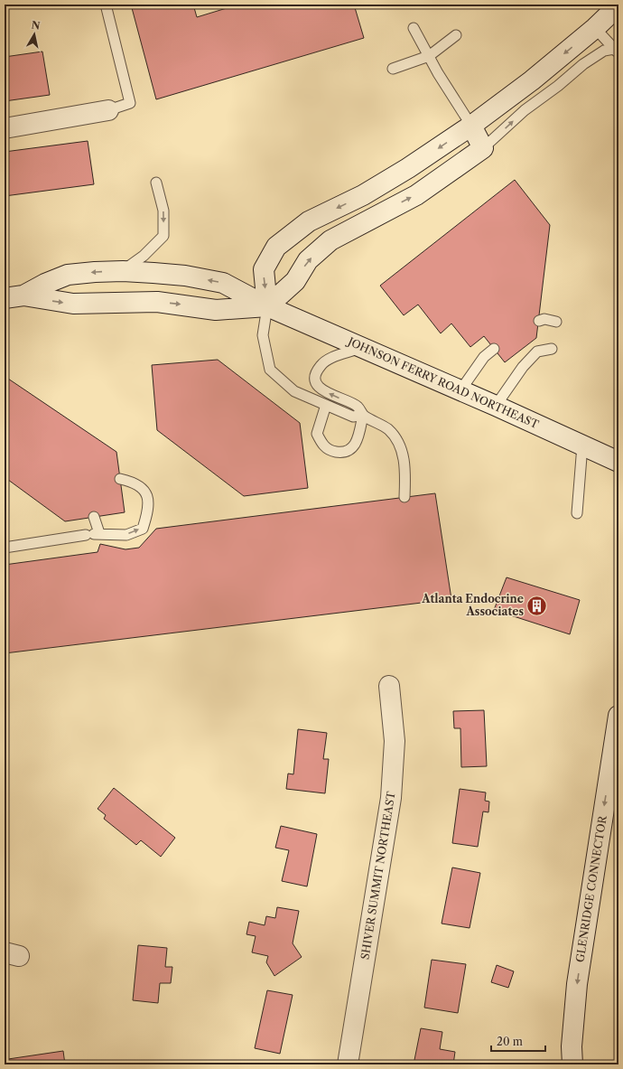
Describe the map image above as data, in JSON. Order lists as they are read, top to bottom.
{
  "streets": {
    "main road": ["JOHNSON FERRY ROAD NORTHEAST", "SHIVER SUMMIT NORTHEAST", "GLENRIDGE CONNECTOR"]
  },
  "one_way": ["GLENRIDGE CONNECTOR"],
  "places": {
    "building": ["Atlanta Endocrine Associates"]
  },
  "scale_bar": "20 m",
  "north": "top"
}
